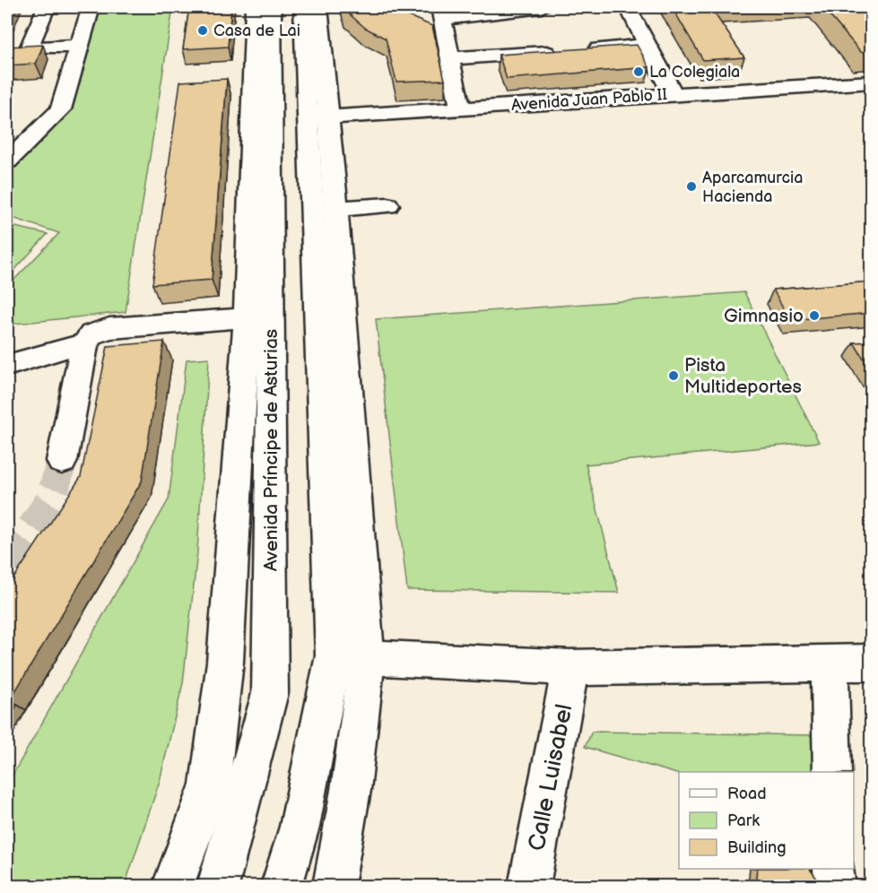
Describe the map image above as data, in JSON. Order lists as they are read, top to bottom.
{
  "streets": {
    "street": ["Avenida Juan Pablo II", "Avenida Príncipe de Asturias", "Calle Luisabel"]
  },
  "places": [
    "Casa de Lai",
    "La Colegiala",
    "Aparcamurcia Hacienda",
    "Gimnasio",
    "Pista Multideportes"
  ],
  "legend": ["Road", "Park", "Building"]
}
